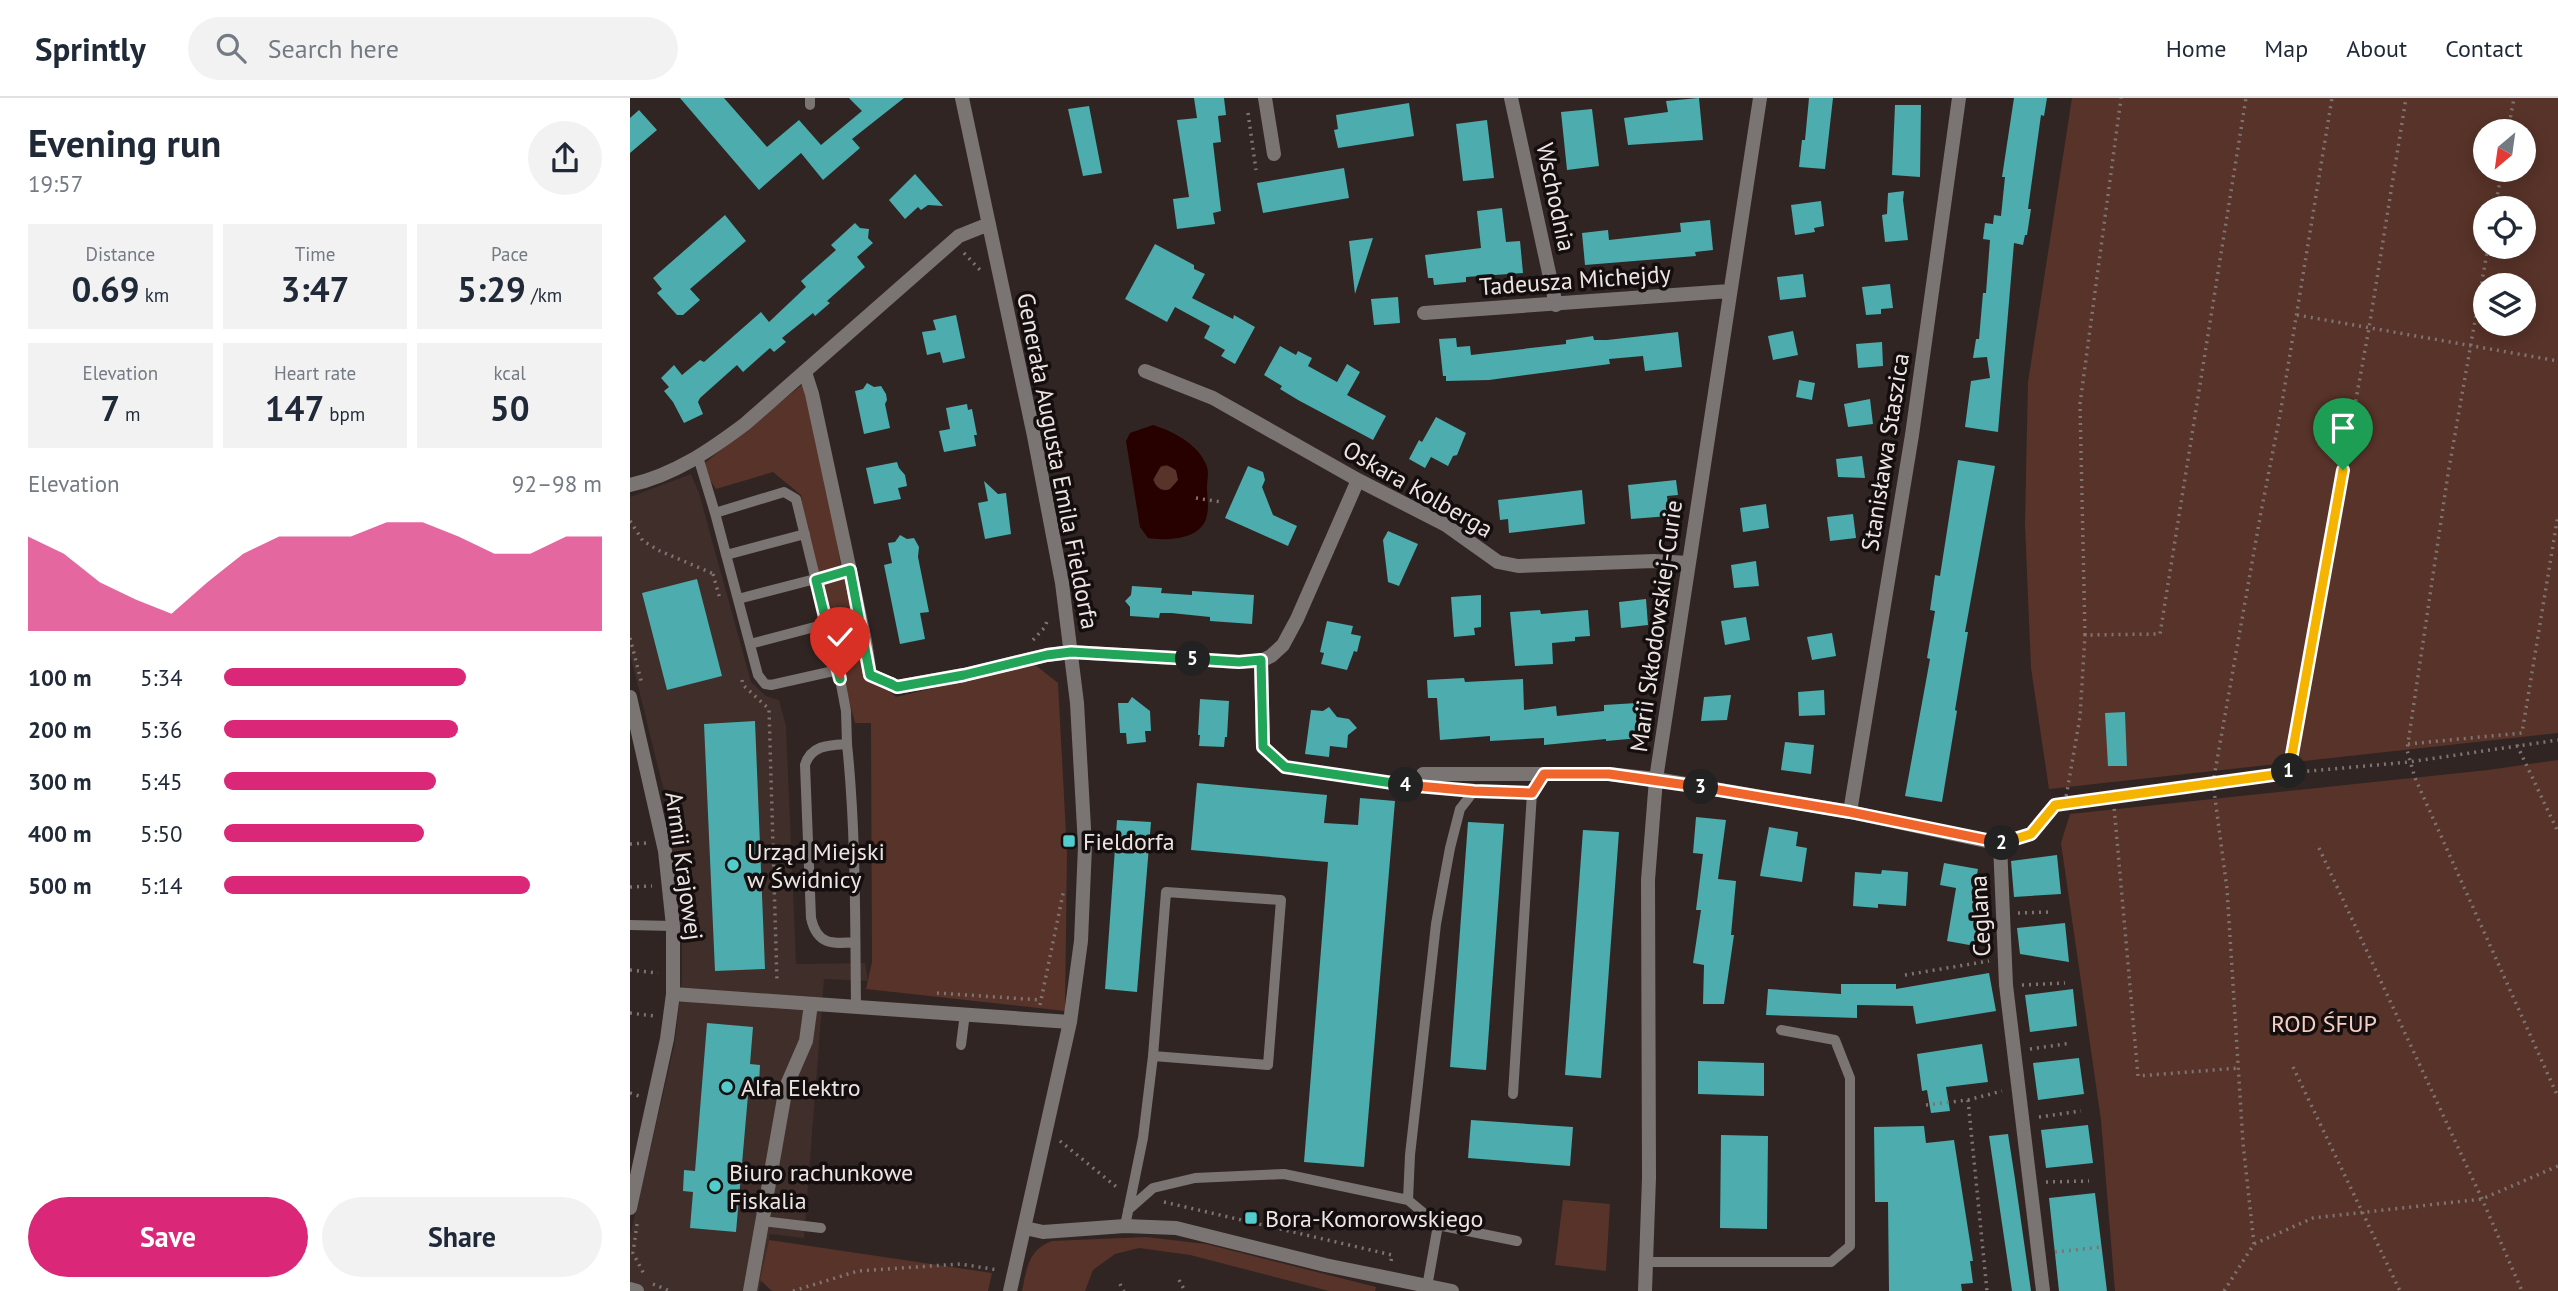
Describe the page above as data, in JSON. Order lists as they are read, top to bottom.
{
  "streets": {
    "street": [
      "Wschodnia",
      "Tadeusza Michejdy",
      "Stanisława Staszica",
      "Generała Augusta Emila Fieldorfa",
      "Oskara Kolberga",
      "Marii Skłodowskiej-Curie",
      "Armii Krajowej",
      "Ceglana"
    ]
  },
  "crossings": [
    ["Wschodnia", "Tadeusza Michejdy"],
    ["Tadeusza Michejdy", "Marii Skłodowskiej-Curie"],
    ["Stanisława Staszica", "Ceglana"],
    ["Oskara Kolberga", "Marii Skłodowskiej-Curie"],
    ["Marii Skłodowskiej-Curie", "Ceglana"]
  ],
  "parks": ["ROD ŚFUP"],
  "places": {
    "transit": ["Fieldorfa", "Bora-Komorowskiego"],
    "other": ["Urząd Miejski w Świdnicy", "Alfa Elektro", "Biuro rachunkowe Fiskalia"]
  },
  "north": "bottom left",
  "page": {
    "header": "Sprintly",
    "search": "Search here",
    "nav": [
      "Home",
      "Map",
      "About",
      "Contact"
    ],
    "heading": ["Evening run", "19:57"],
    "stats": [
      ["Distance", "0.69 km"],
      ["Time", "3:47"],
      ["Pace", "5:29 /km"],
      ["Elevation", "7 m"],
      ["Heart rate", "147 bpm"],
      ["kcal", "50"]
    ],
    "chart": ["Elevation", "92–98 m"],
    "pins": [
      "5",
      "1",
      "4",
      "3",
      "2"
    ],
    "list": [
      {
        "name": "100 m",
        "note": "5:34"
      },
      {
        "name": "200 m",
        "note": "5:36"
      },
      {
        "name": "300 m",
        "note": "5:45"
      },
      {
        "name": "400 m",
        "note": "5:50"
      },
      {
        "name": "500 m",
        "note": "5:14"
      }
    ],
    "buttons": ["Save", "Share"]
  }
}
